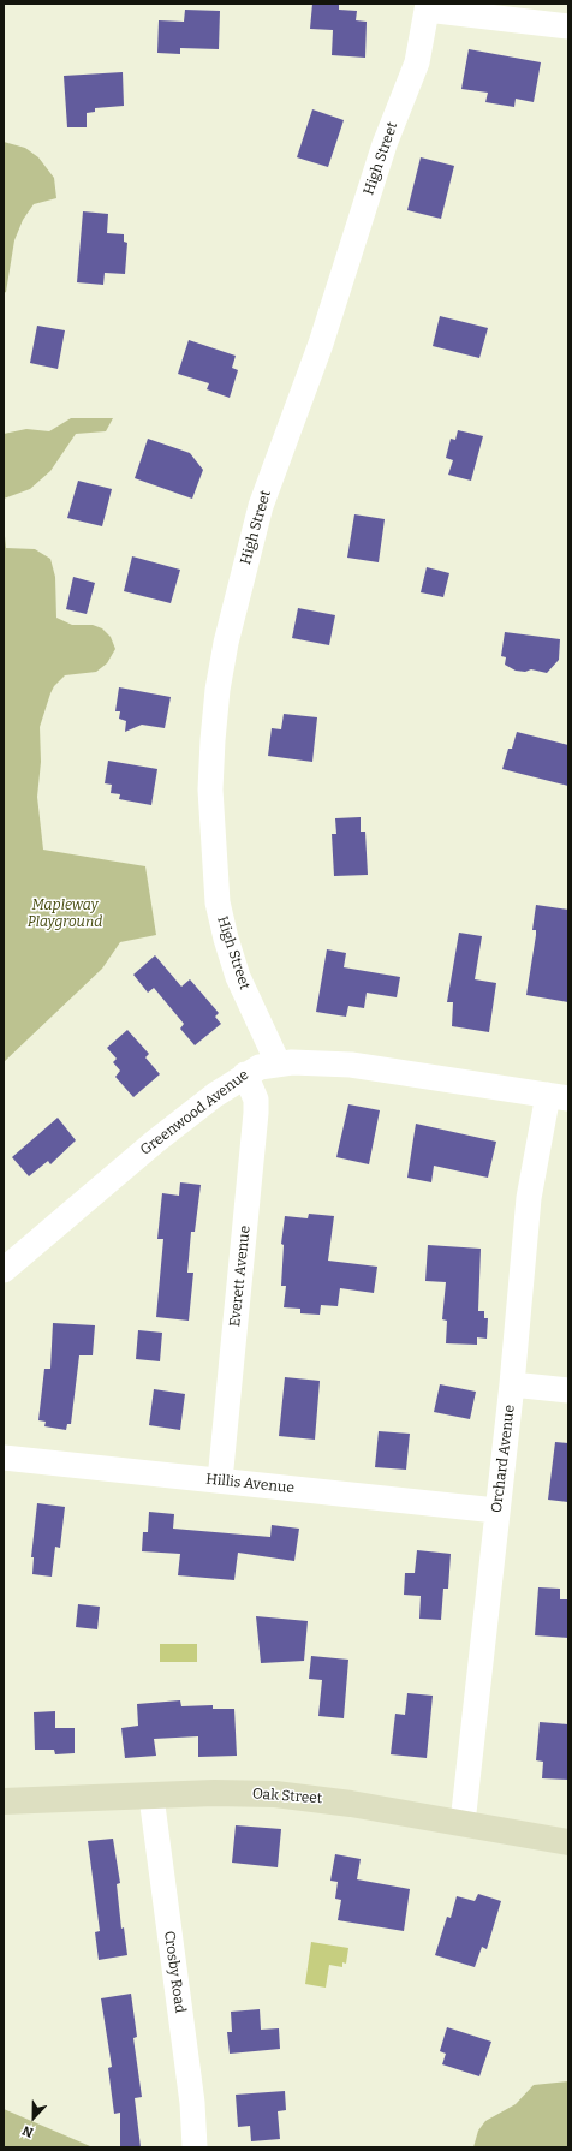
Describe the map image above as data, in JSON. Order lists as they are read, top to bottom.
{
  "streets": {
    "street": [
      "High Street",
      "Greenwood Avenue",
      "Everett Avenue",
      "Orchard Avenue",
      "Hillis Avenue",
      "Oak Street",
      "Crosby Road"
    ]
  },
  "crossings": [
    ["High Street", "Greenwood Avenue"],
    ["Greenwood Avenue", "Everett Avenue"],
    ["Greenwood Avenue", "Orchard Avenue"],
    ["Everett Avenue", "Hillis Avenue"],
    ["Orchard Avenue", "Hillis Avenue"],
    ["Orchard Avenue", "Oak Street"],
    ["Oak Street", "Crosby Road"]
  ],
  "parks": ["Mapleway Playground"],
  "north": "bottom"
}
